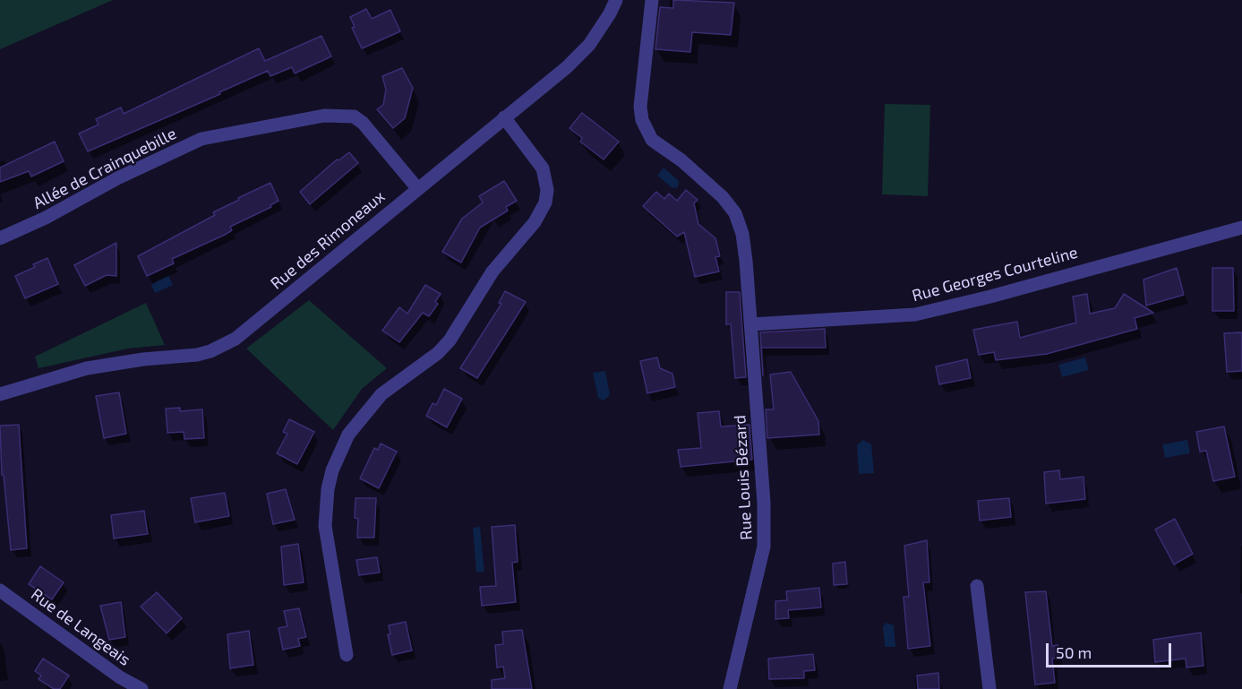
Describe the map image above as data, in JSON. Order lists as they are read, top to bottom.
{
  "streets": {
    "street": [
      "Allée de Crainquebille",
      "Rue des Rimoneaux",
      "Rue Georges Courteline",
      "Rue Louis Bézard",
      "Rue de Langeais"
    ]
  },
  "crossings": [
    ["Allée de Crainquebille", "Rue des Rimoneaux"],
    ["Rue Georges Courteline", "Rue Louis Bézard"]
  ],
  "scale_bar": "50 m"
}
